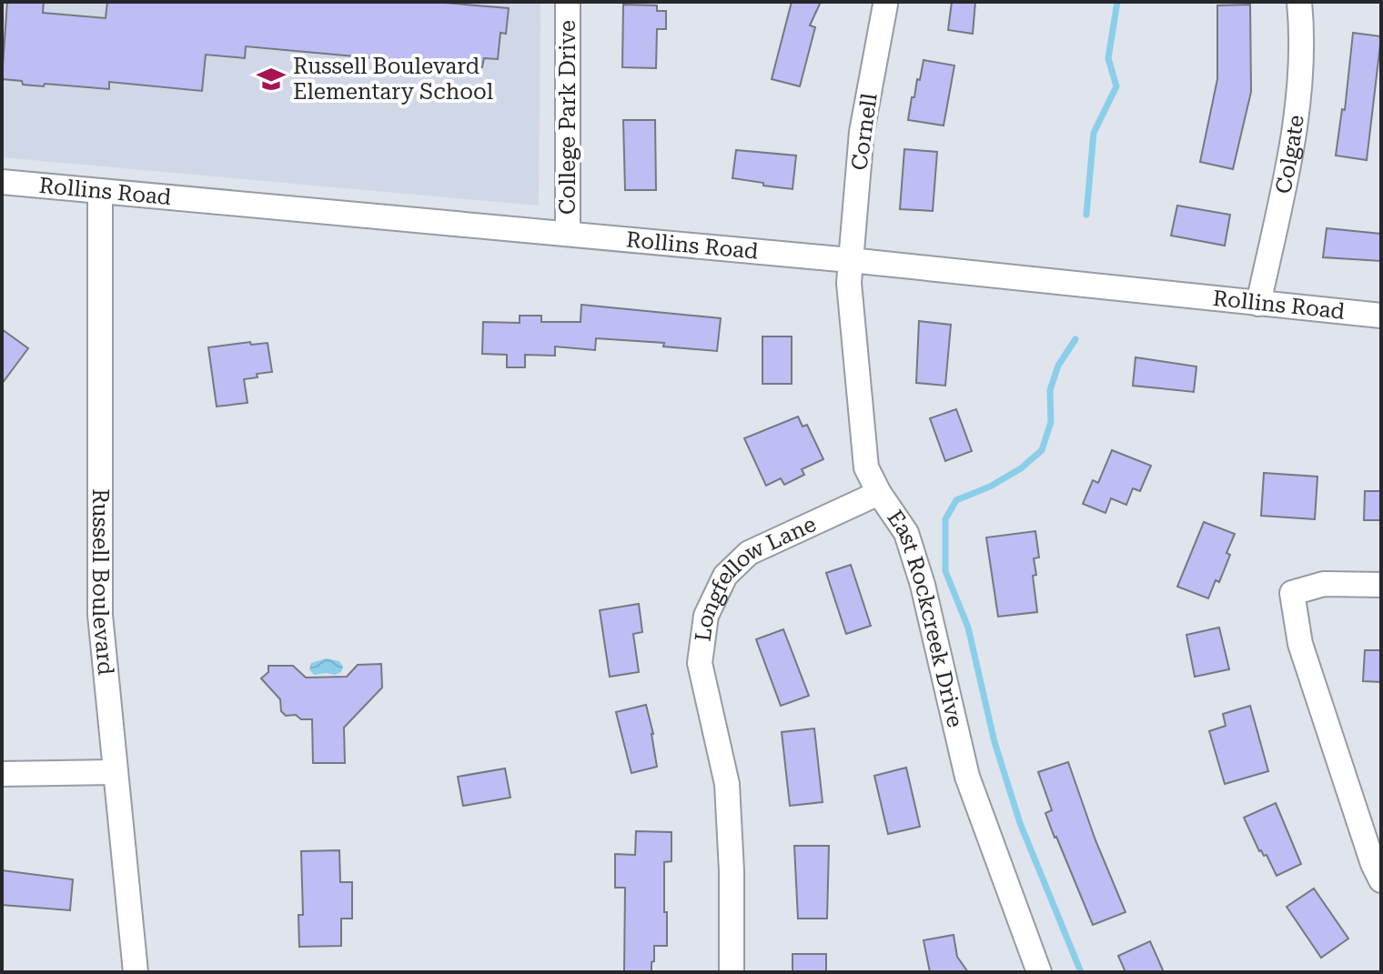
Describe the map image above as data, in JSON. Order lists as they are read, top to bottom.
{
  "streets": {
    "street": [
      "College Park Drive",
      "Cornell",
      "Colgate",
      "Rollins Road",
      "Russell Boulevard",
      "Longfellow Lane",
      "East Rockcreek Drive"
    ]
  },
  "crossings": [
    ["College Park Drive", "Rollins Road"],
    ["Cornell", "Rollins Road"],
    ["Cornell", "East Rockcreek Drive"],
    ["Colgate", "Rollins Road"],
    ["Rollins Road", "Russell Boulevard"],
    ["Rollins Road", "East Rockcreek Drive"],
    ["Longfellow Lane", "East Rockcreek Drive"]
  ],
  "places": {
    "school or university": ["Russell Boulevard Elementary School"]
  }
}
